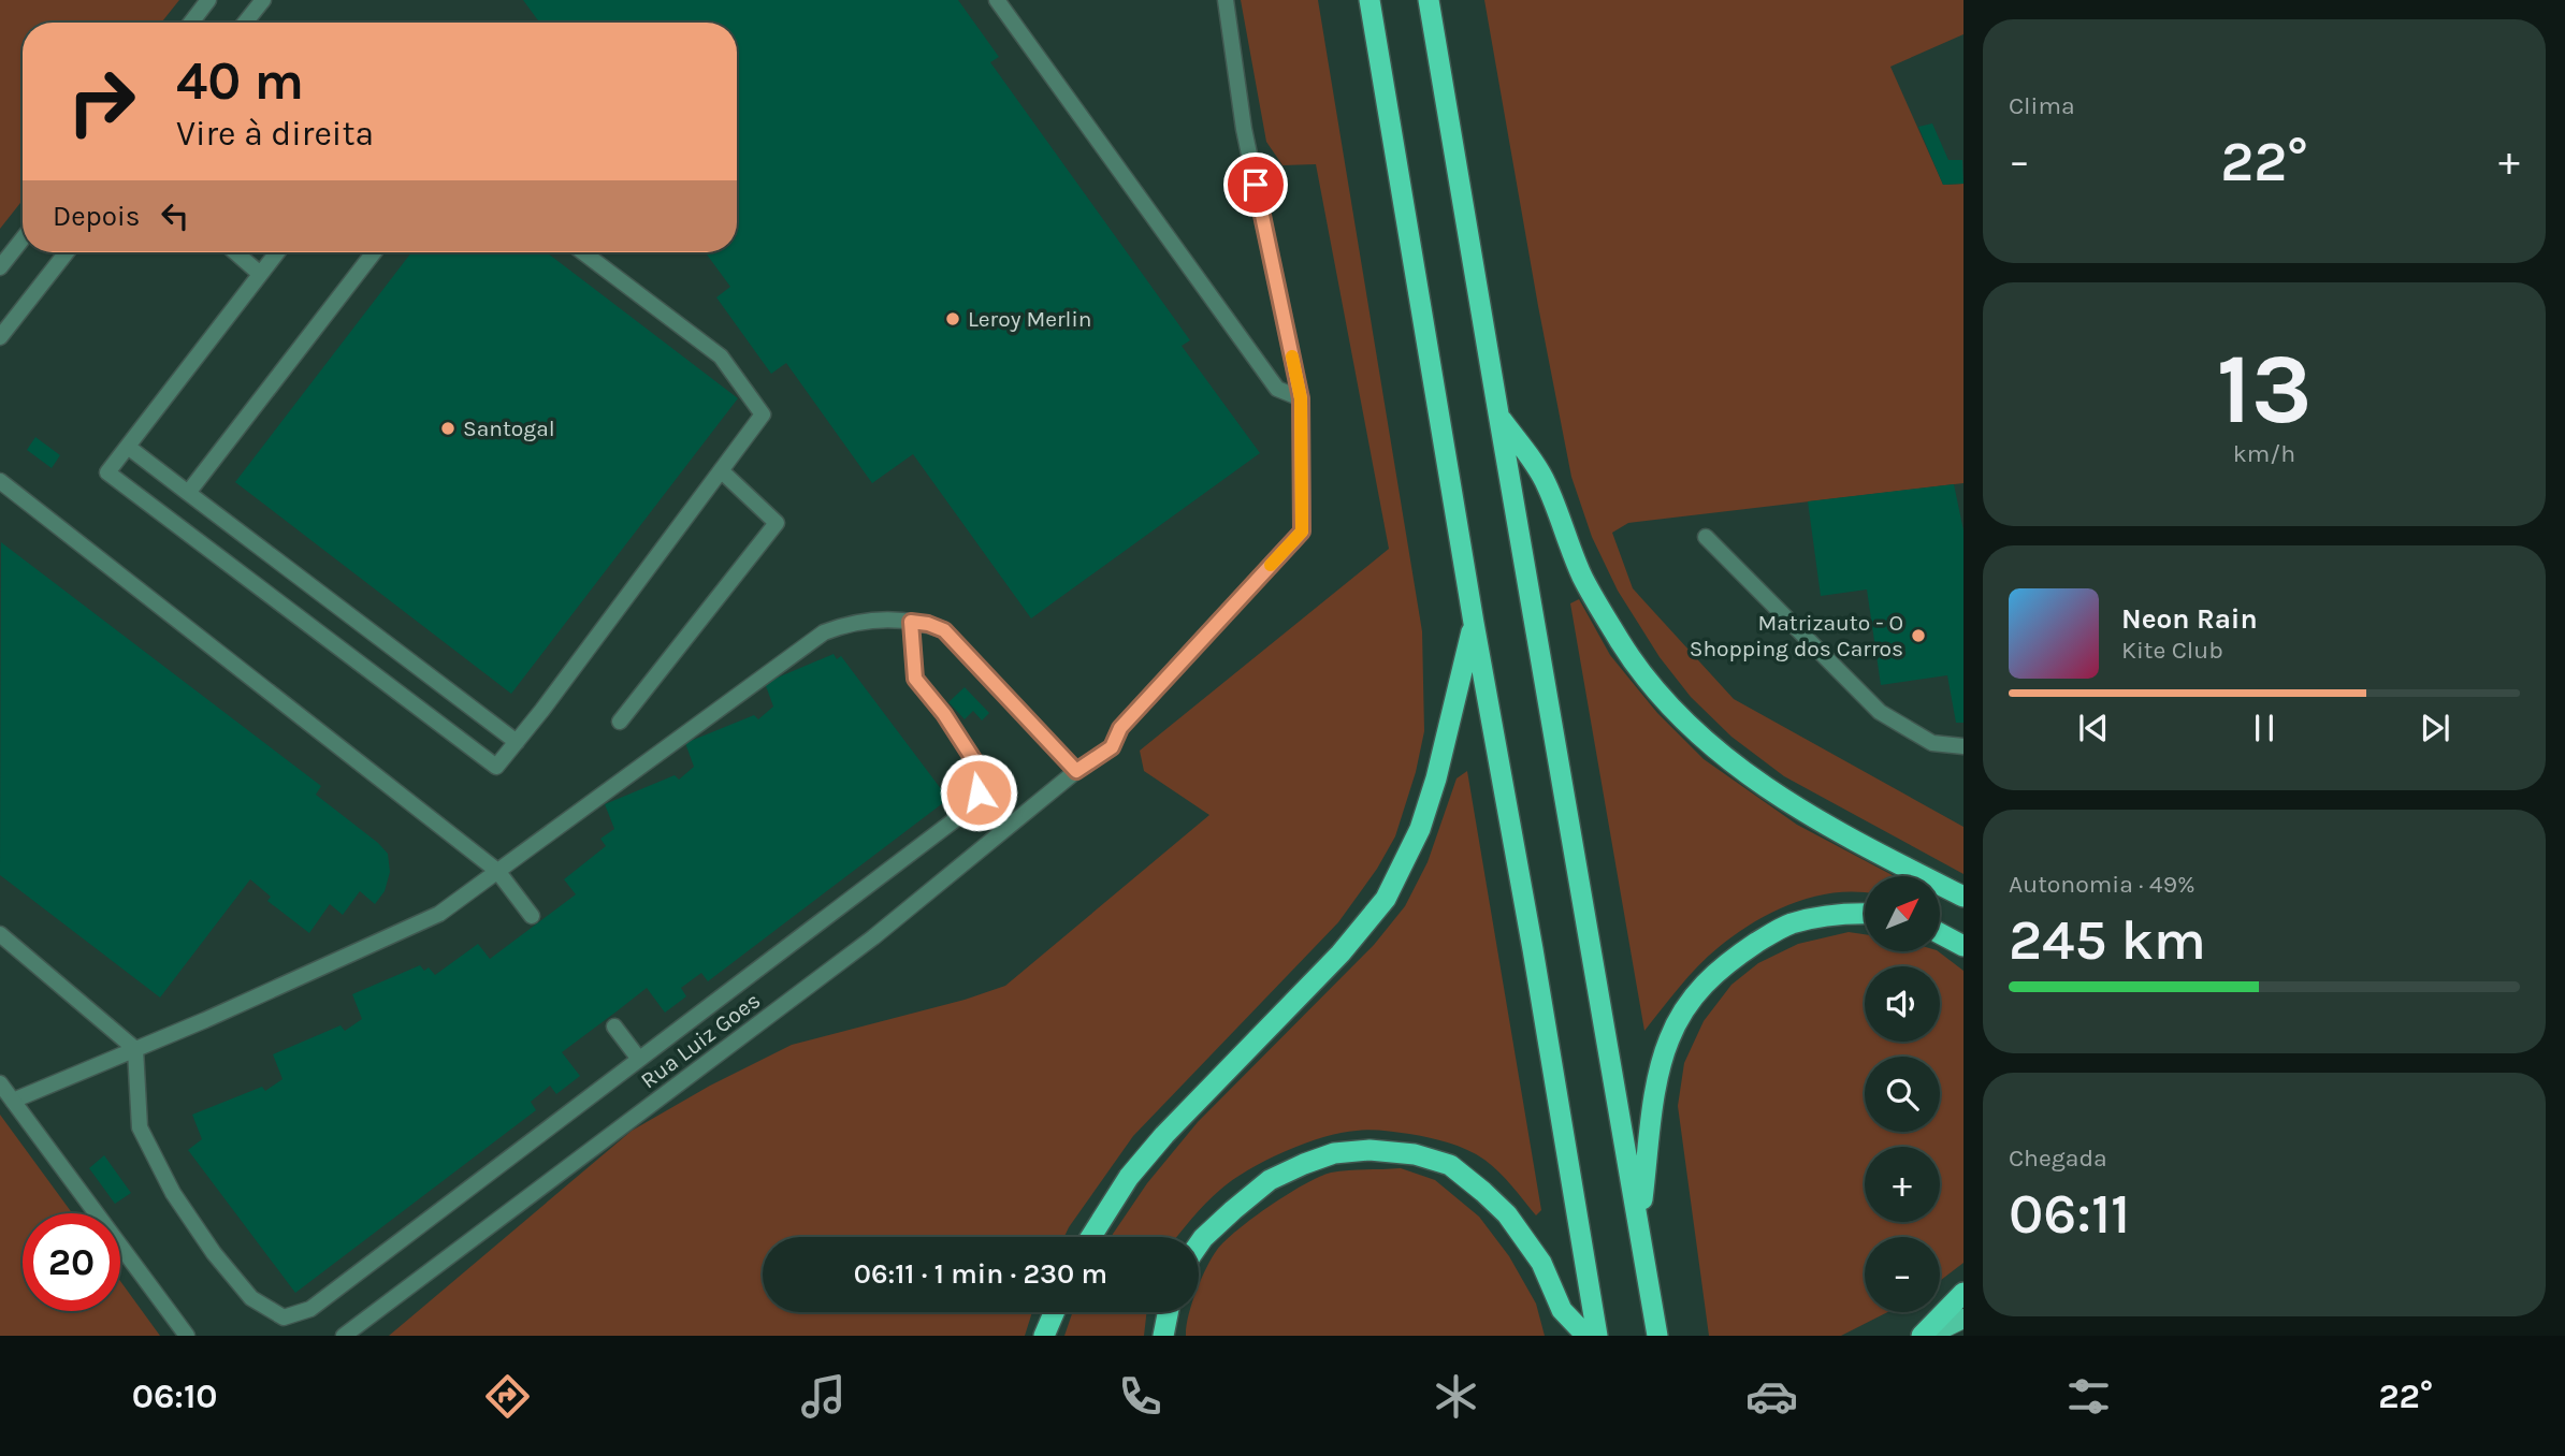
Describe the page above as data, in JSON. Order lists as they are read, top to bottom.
{
  "streets": {
    "street": ["Rua Luiz Goes"]
  },
  "places": ["Leroy Merlin", "Santogal", "Matrizauto - O Shopping dos Carros"],
  "north": "top right",
  "page": {
    "tile": [
      "Clima",
      ["13", "km/h"],
      ["Autonomia · 49%", "245 km"],
      ["Chegada", "06:11"]
    ],
    "turn": ["40 m", "Vire à direita"],
    "heat": ["−", "22°", "+"],
    "then": "Depois",
    "song": ["Neon Rain", "Kite Club"],
    "map_buttons": ["+", "−"],
    "limit": "20",
    "trip": "06:11 · 1 min · 230 m",
    "tabs": ["06:10", "22°"]
  }
}
